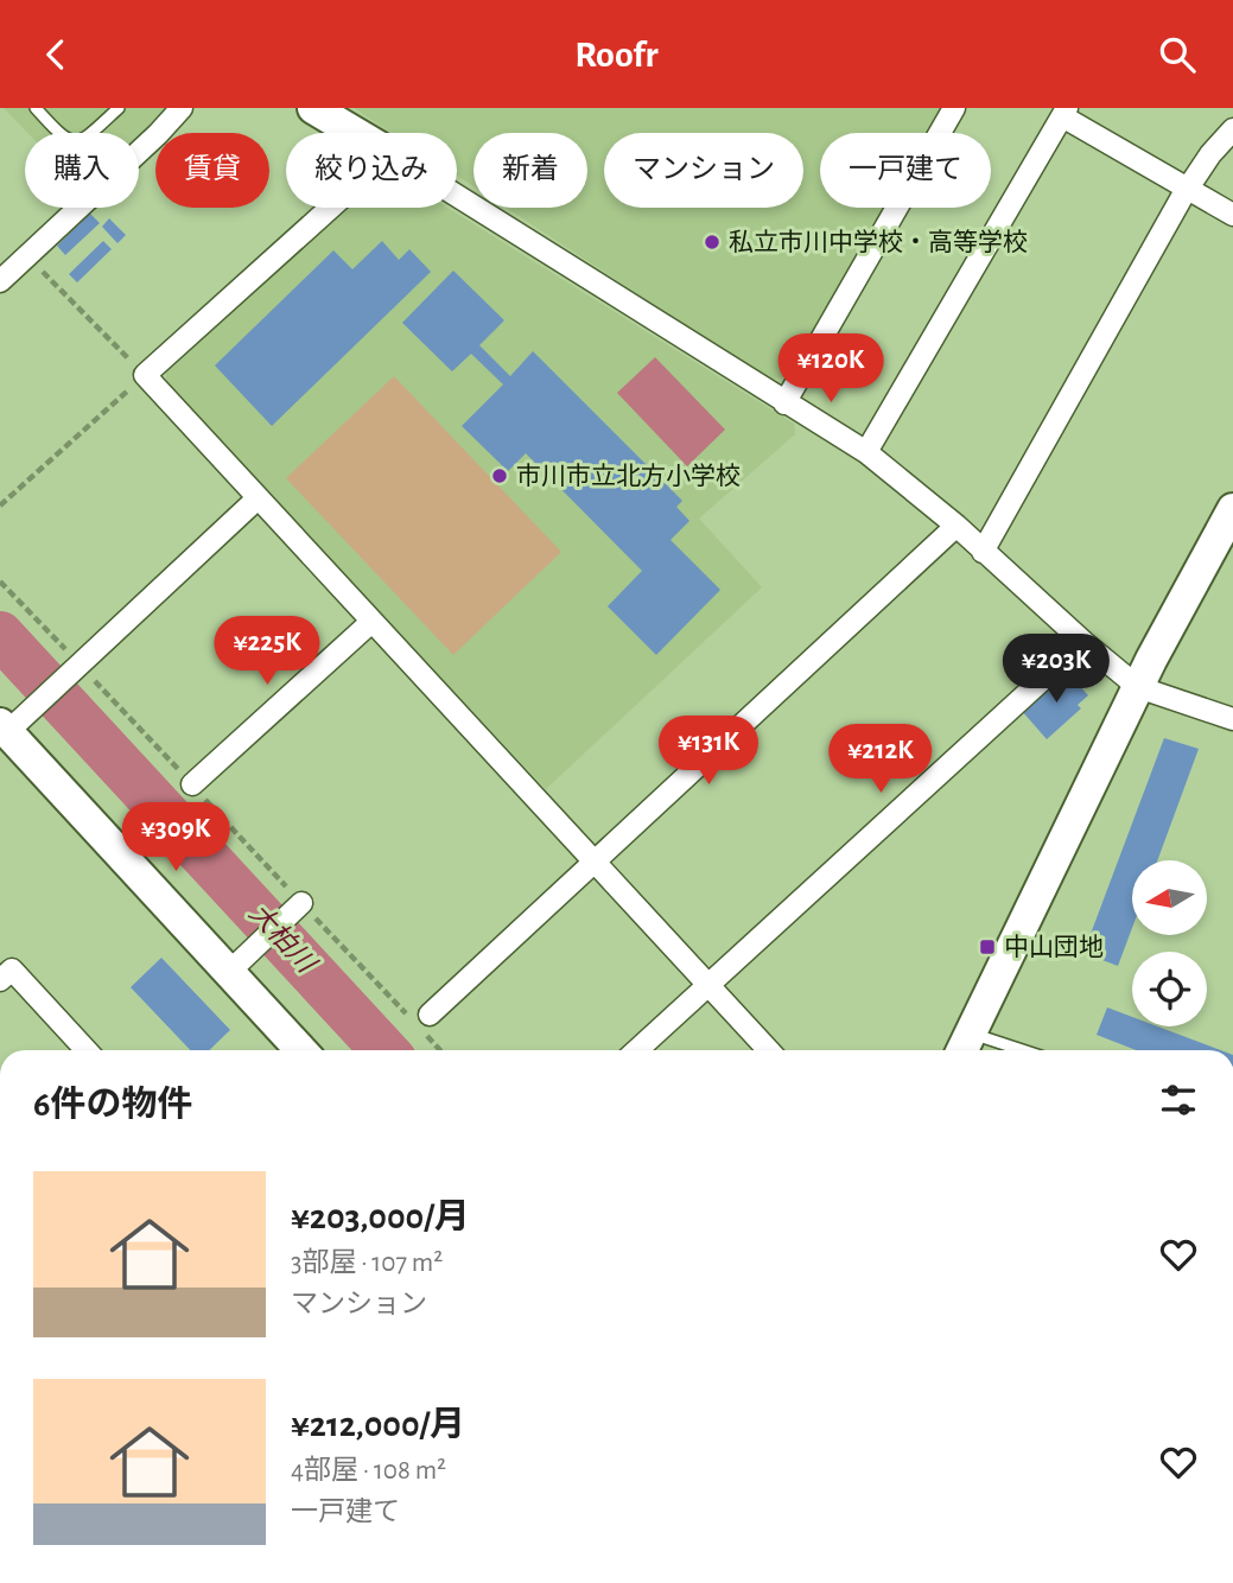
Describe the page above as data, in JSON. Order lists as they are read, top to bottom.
{
  "water": ["大柏川"],
  "places": {
    "other": ["私立市川中学校・高等学校", "市川市立北方小学校"],
    "transit": ["中山団地"]
  },
  "north": "left",
  "page": {
    "header": "Roofr",
    "chip": [
      "購入",
      "賃貸",
      "絞り込み",
      "新着",
      "マンション",
      "一戸建て"
    ],
    "price": [
      "¥120K",
      "¥225K",
      "¥203K",
      "¥131K",
      "¥212K",
      "¥309K"
    ],
    "heading": "6件の物件",
    "list": [
      {
        "name": "¥203,000/月",
        "note": "3部屋 · 107 m² · マンション"
      },
      {
        "name": "¥212,000/月",
        "note": "4部屋 · 108 m² · 一戸建て"
      }
    ]
  }
}
